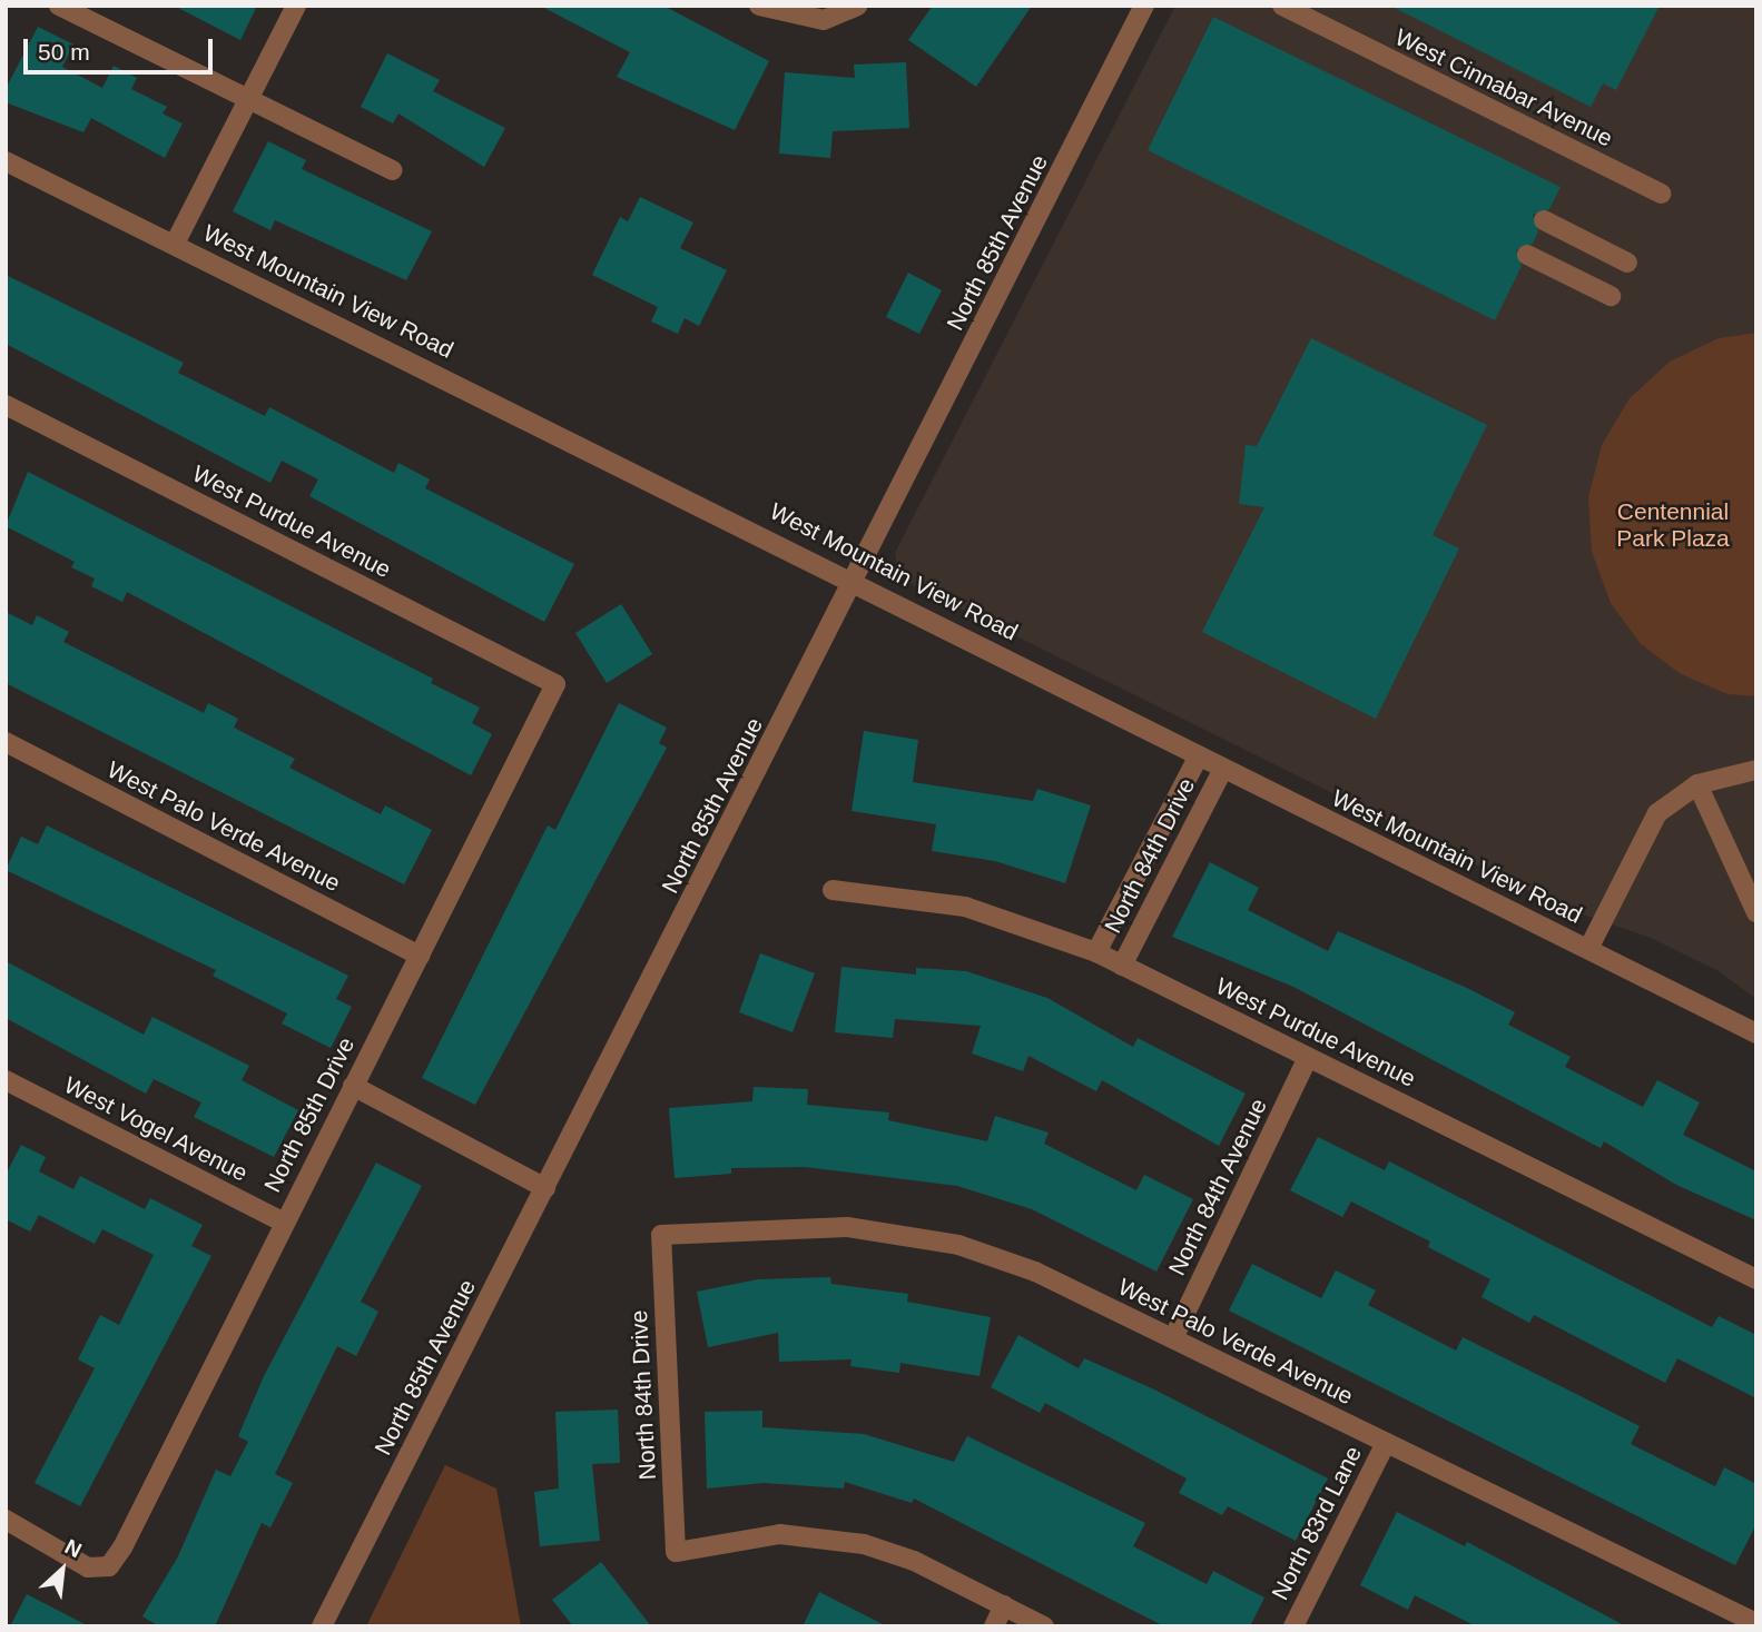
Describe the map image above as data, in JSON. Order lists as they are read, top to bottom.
{
  "streets": {
    "street": [
      "West Cinnabar Avenue",
      "North 85th Avenue",
      "West Mountain View Road",
      "West Purdue Avenue",
      "West Palo Verde Avenue",
      "North 84th Drive",
      "North 85th Drive",
      "West Vogel Avenue",
      "North 84th Avenue",
      "North 83rd Lane"
    ]
  },
  "crossings": [
    ["North 85th Avenue", "West Mountain View Road"],
    ["West Mountain View Road", "North 84th Drive"],
    ["West Purdue Avenue", "North 84th Drive"],
    ["West Purdue Avenue", "North 85th Drive"],
    ["West Purdue Avenue", "North 84th Avenue"],
    ["West Palo Verde Avenue", "North 84th Drive"],
    ["West Palo Verde Avenue", "North 85th Drive"],
    ["West Palo Verde Avenue", "North 84th Avenue"],
    ["West Palo Verde Avenue", "North 83rd Lane"],
    ["North 85th Drive", "West Vogel Avenue"]
  ],
  "parks": ["Centennial Park Plaza"],
  "scale_bar": "50 m",
  "north": "top right"
}
